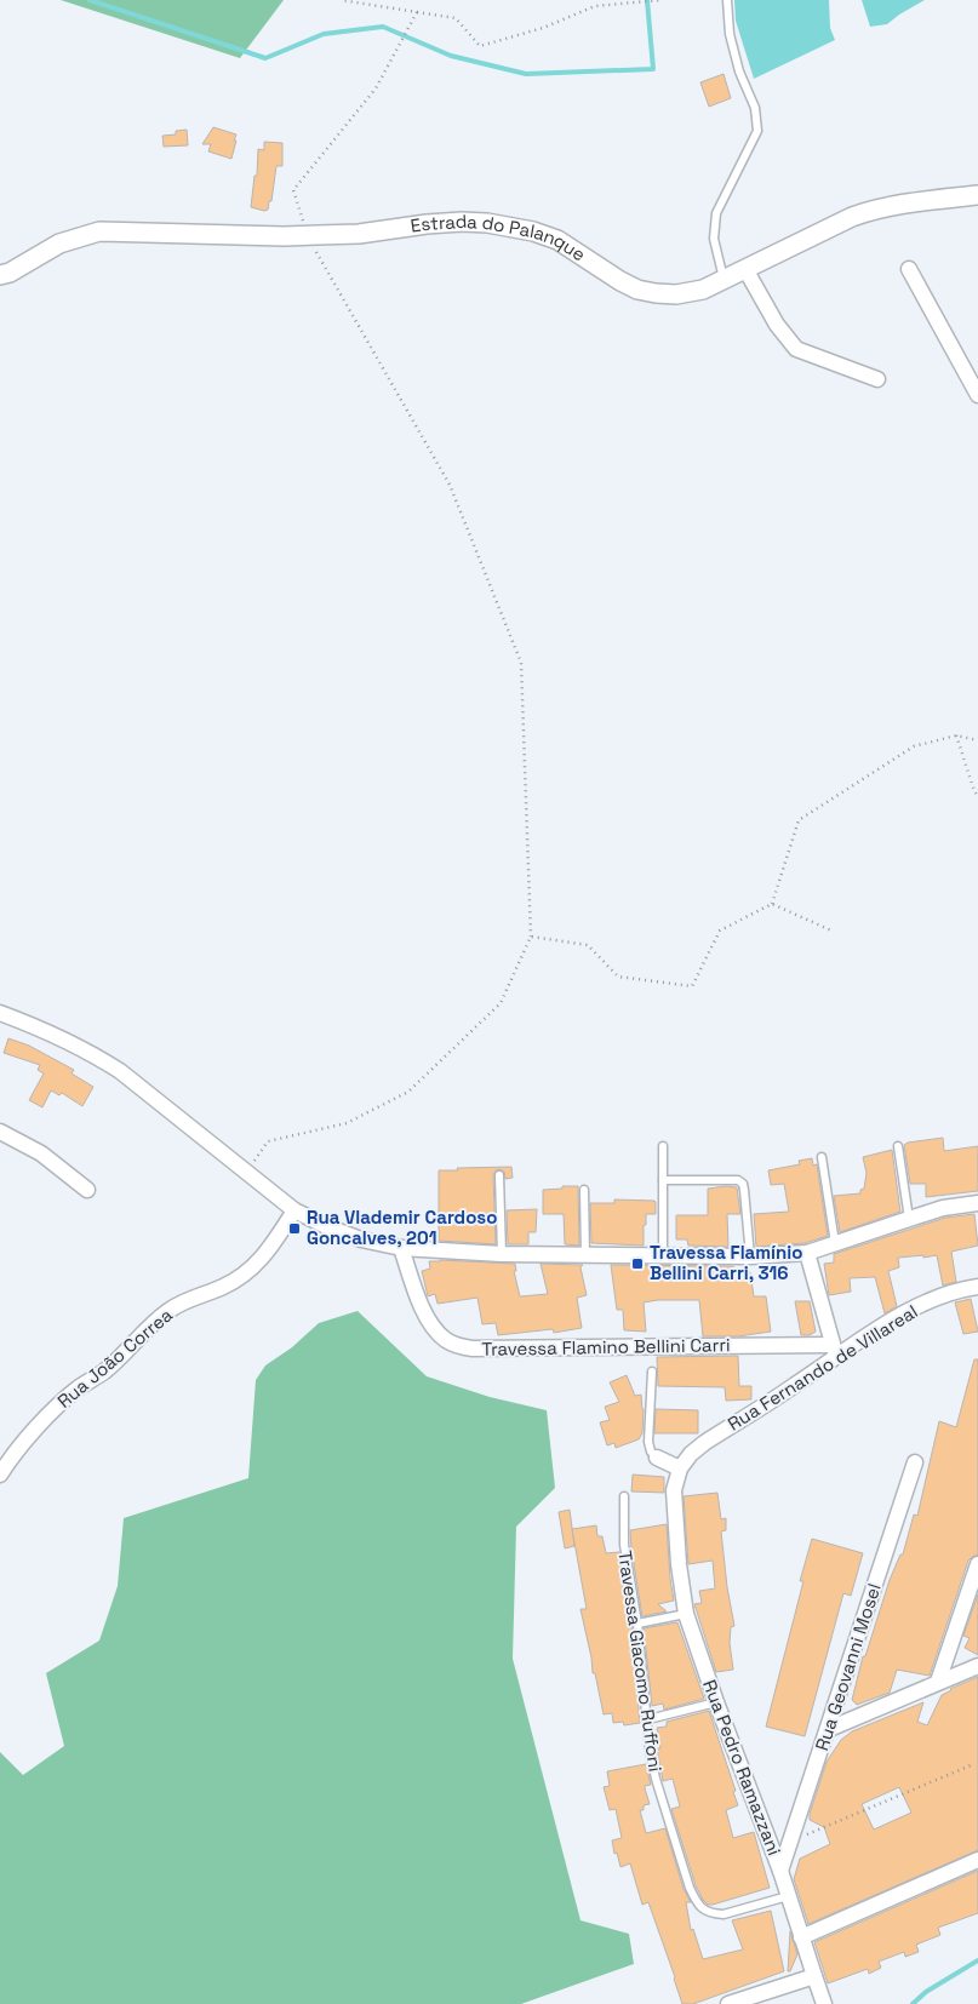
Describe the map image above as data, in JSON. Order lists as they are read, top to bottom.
{
  "streets": {
    "street": [
      "Estrada do Palanque",
      "Travessa Flamino Bellini Carri",
      "Rua João Correa",
      "Rua Fernando de Villareal",
      "Rua Geovanni Mosel",
      "Rua Pedro Ramazzani"
    ],
    "lane": ["Travessa Giacomo Ruffoni"]
  },
  "crossings": [
    ["Travessa Flamino Bellini Carri", "Rua Fernando de Villareal"],
    ["Rua Fernando de Villareal", "Rua Pedro Ramazzani"],
    ["Travessa Giacomo Ruffoni", "Rua Pedro Ramazzani"],
    ["Rua Geovanni Mosel", "Rua Pedro Ramazzani"]
  ],
  "places": {
    "transit": ["Rua Vlademir Cardoso Goncalves, 201", "Travessa Flamínio Bellini Carri, 316"]
  }
}
